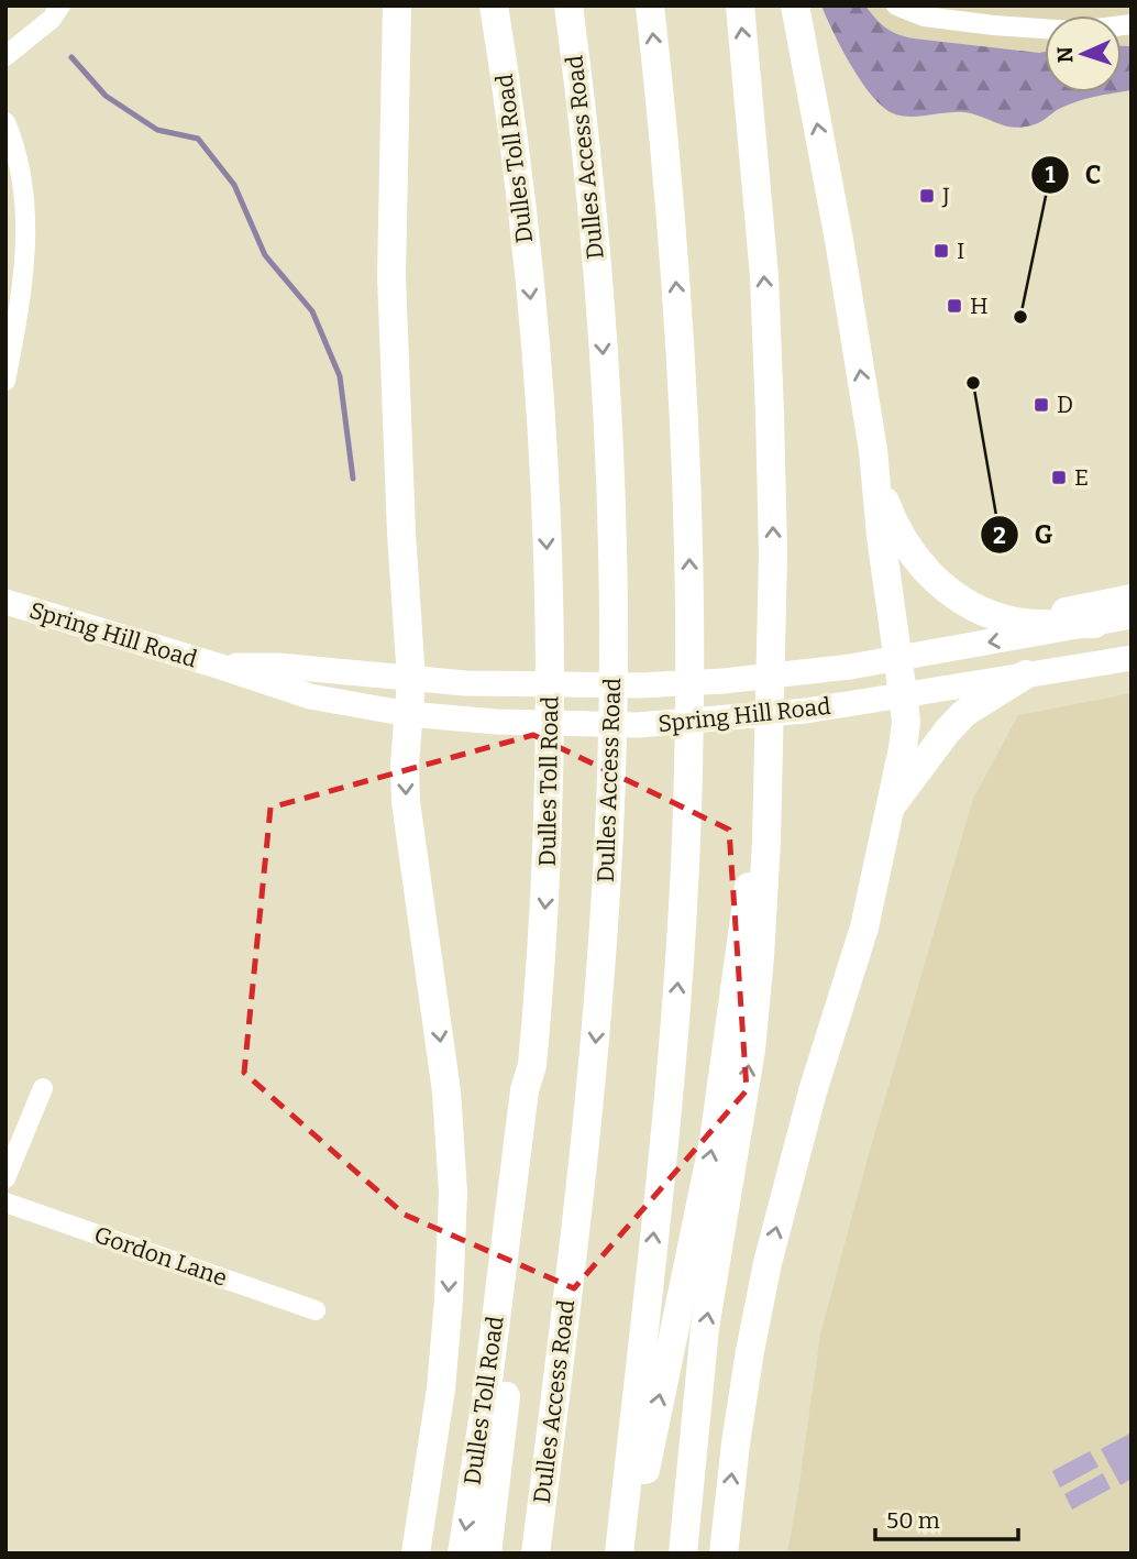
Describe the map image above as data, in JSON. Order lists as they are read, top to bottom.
{
  "streets": {
    "highway": ["Dulles Access Road", "Dulles Toll Road"],
    "main road": ["Spring Hill Road"],
    "street": ["Gordon Lane"]
  },
  "places": {
    "transit": [
      "J",
      "I",
      "H",
      "D",
      "E"
    ],
    "other": ["C", "G"]
  },
  "scale_bar": "50 m",
  "north": "left"
}
